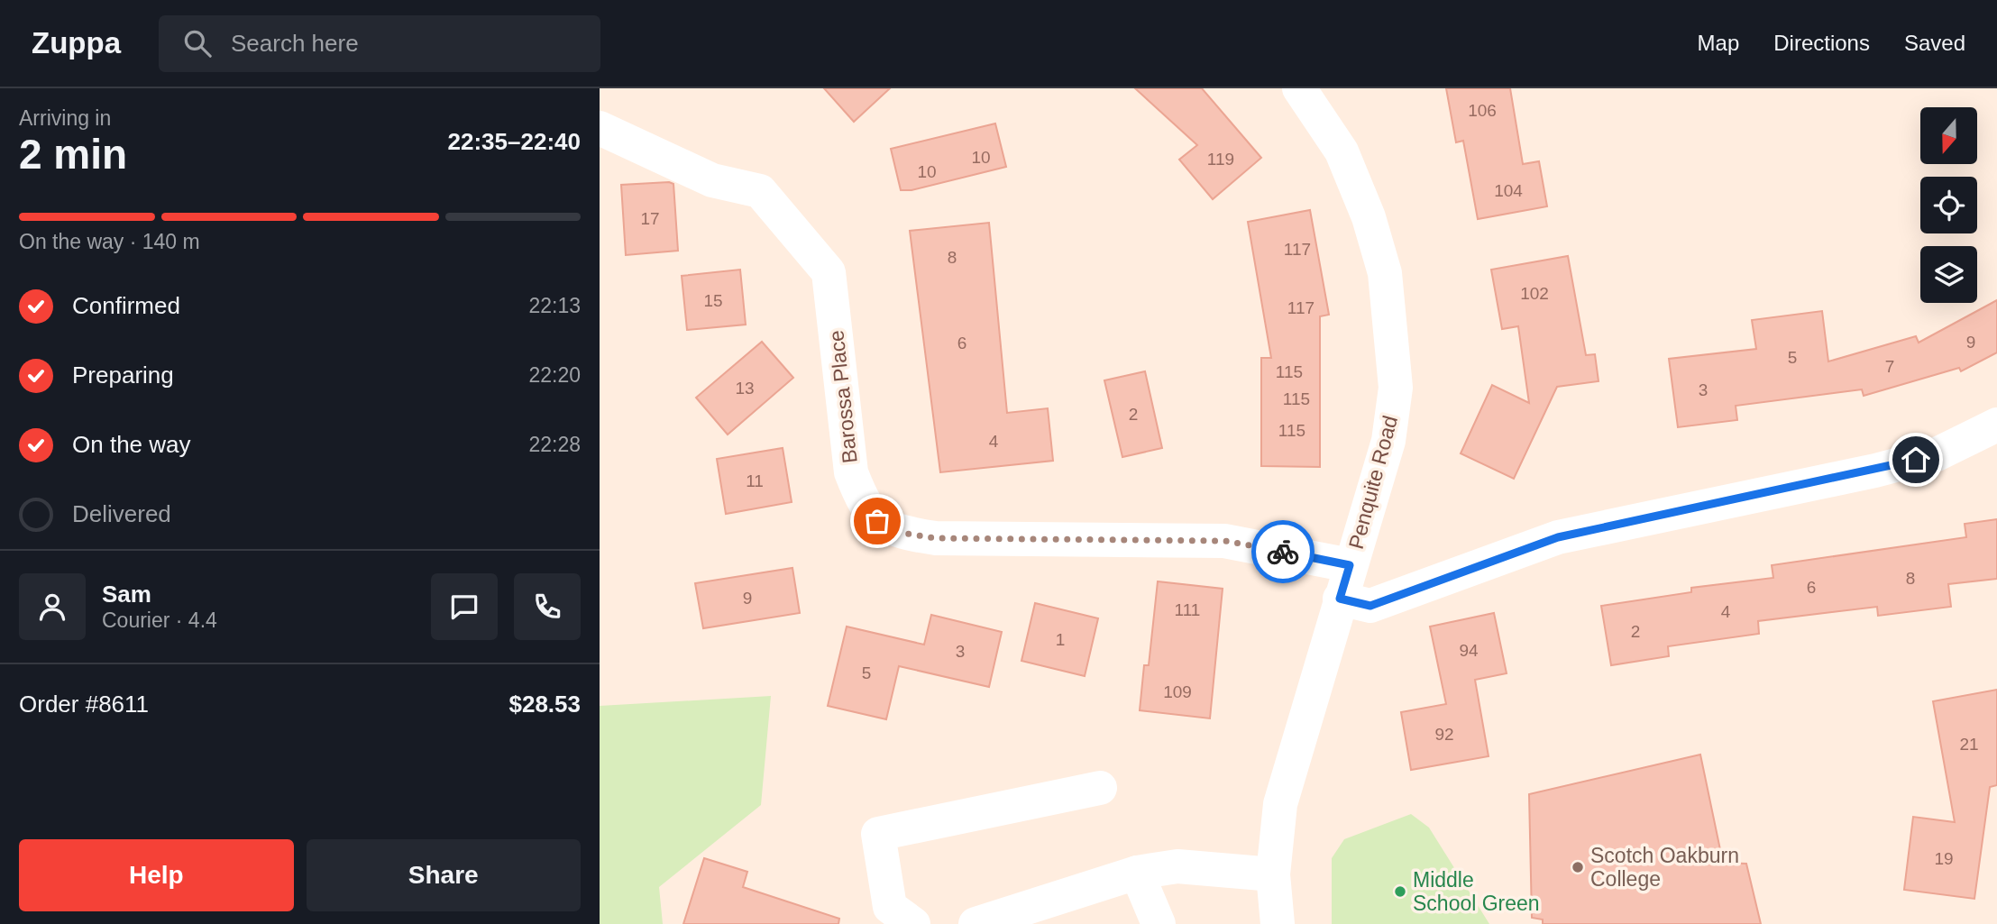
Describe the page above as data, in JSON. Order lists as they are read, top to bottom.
{
  "streets": {
    "street": ["Barossa Place", "Penquite Road"]
  },
  "crossings": [
    ["Barossa Place", "Penquite Road"]
  ],
  "places": ["Scotch Oakburn College", "Middle School Green"],
  "house_numbers": [
    "106",
    "10",
    "119",
    "10",
    "104",
    "17",
    "117",
    "8",
    "102",
    "15",
    "117",
    "9",
    "6",
    "5",
    "7",
    "115",
    "13",
    "3",
    "115",
    "2",
    "115",
    "4",
    "11",
    "8",
    "6",
    "9",
    "111",
    "4",
    "2",
    "1",
    "94",
    "3",
    "5",
    "109",
    "92",
    "21",
    "19"
  ],
  "north": "bottom",
  "page": {
    "header": "Zuppa",
    "search": "Search here",
    "nav": ["Map", "Directions", "Saved"],
    "heading": ["2 min", "Arriving in", "22:35–22:40"],
    "panel": [
      "Sam",
      "Courier · 4.4",
      "Order #8611",
      "$28.53"
    ],
    "bar": "On the way · 140 m",
    "list": [
      ["Confirmed", "22:13"],
      ["Preparing", "22:20"],
      ["On the way", "22:28"],
      "Delivered"
    ],
    "buttons": ["Help", "Share"]
  }
}
